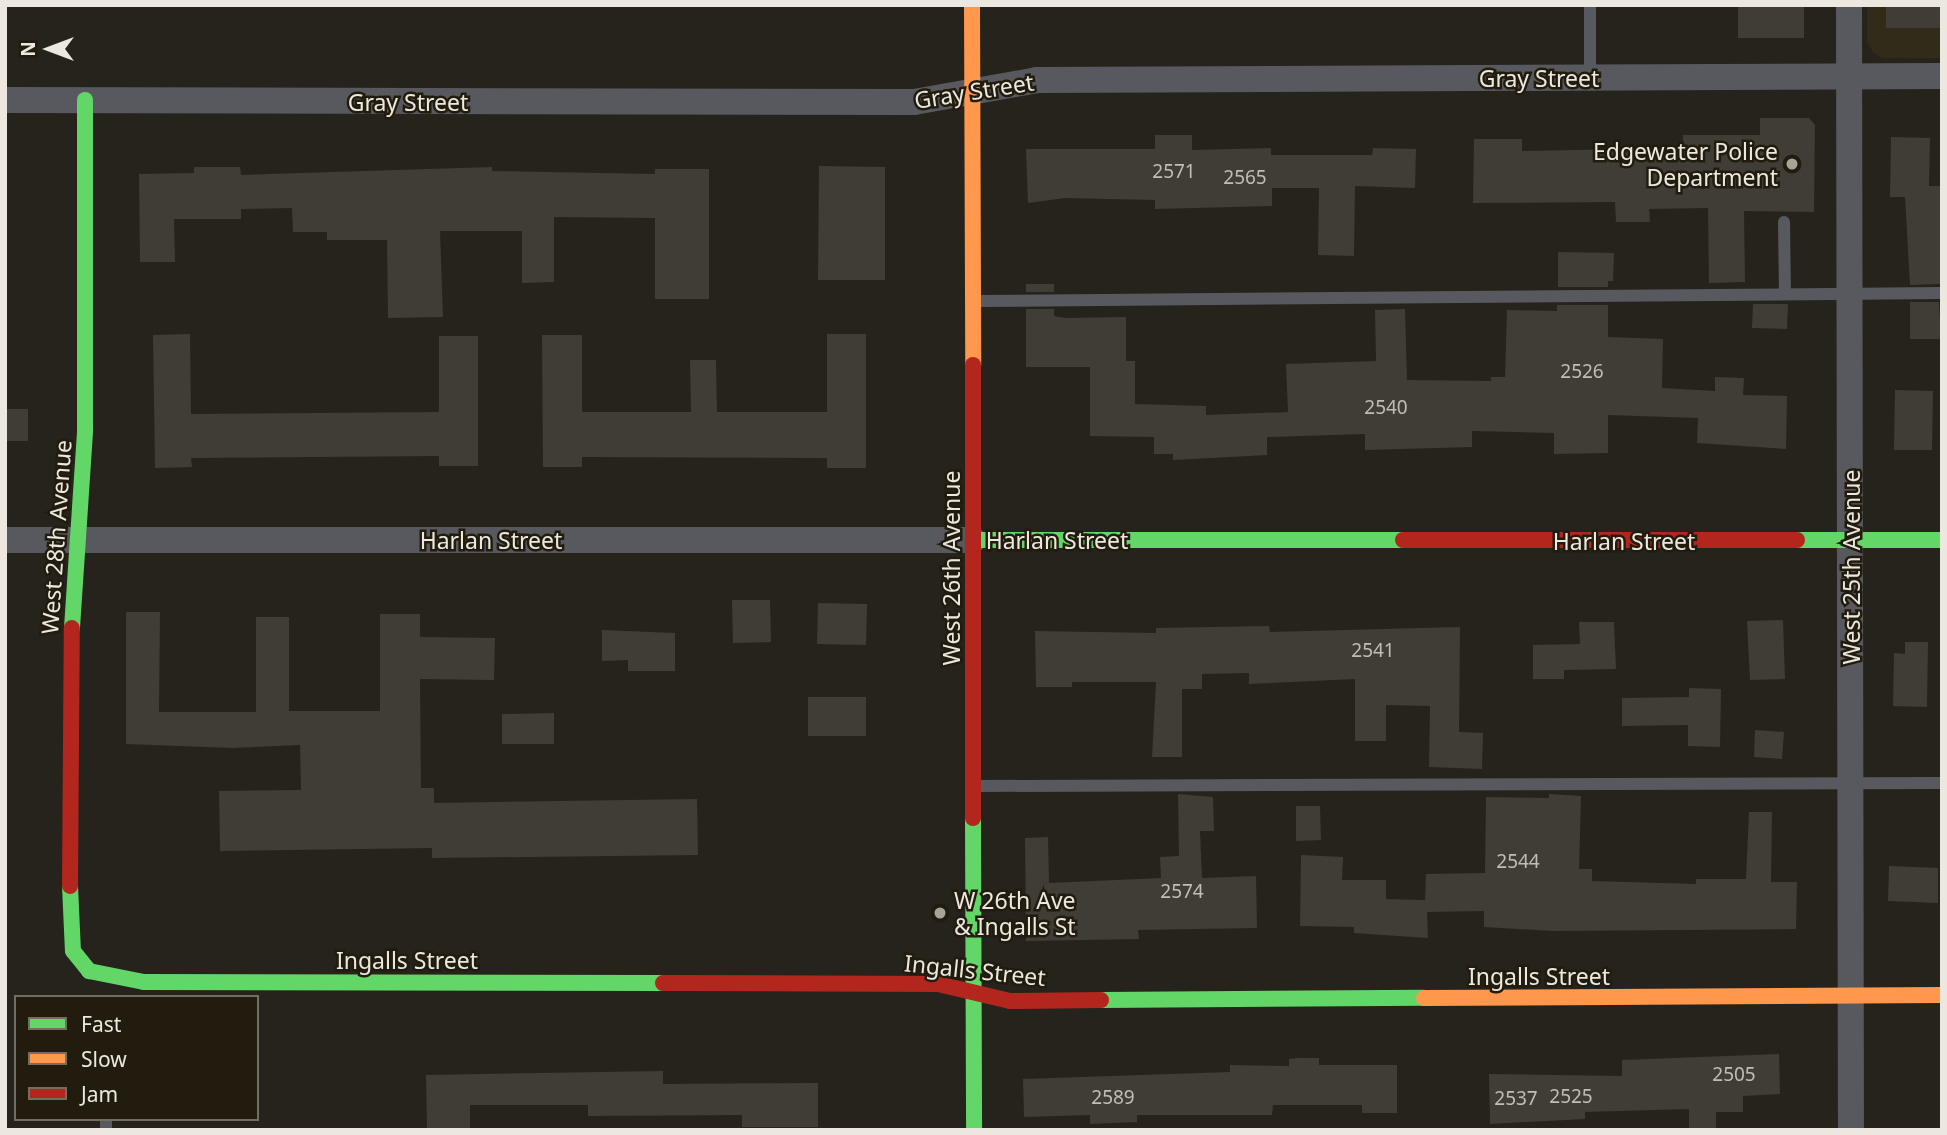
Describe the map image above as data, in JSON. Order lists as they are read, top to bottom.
{
  "streets": {
    "street": [
      "Gray Street",
      "West 28th Avenue",
      "Harlan Street",
      "West 25th Avenue",
      "West 26th Avenue",
      "Ingalls Street"
    ]
  },
  "crossings": [
    ["Gray Street", "West 28th Avenue"],
    ["Gray Street", "West 25th Avenue"],
    ["Gray Street", "West 26th Avenue"],
    ["West 28th Avenue", "Harlan Street"],
    ["West 28th Avenue", "Ingalls Street"],
    ["Harlan Street", "West 25th Avenue"],
    ["Harlan Street", "West 26th Avenue"],
    ["West 25th Avenue", "Ingalls Street"],
    ["West 26th Avenue", "Ingalls Street"]
  ],
  "places": ["Edgewater Police Department", "W 26th Ave & Ingalls St"],
  "house_numbers": [
    "2571",
    "2565",
    "2526",
    "2540",
    "2541",
    "2544",
    "2574",
    "2505",
    "2525",
    "2589",
    "2537"
  ],
  "legend": ["Fast", "Slow", "Jam"],
  "north": "left"
}
